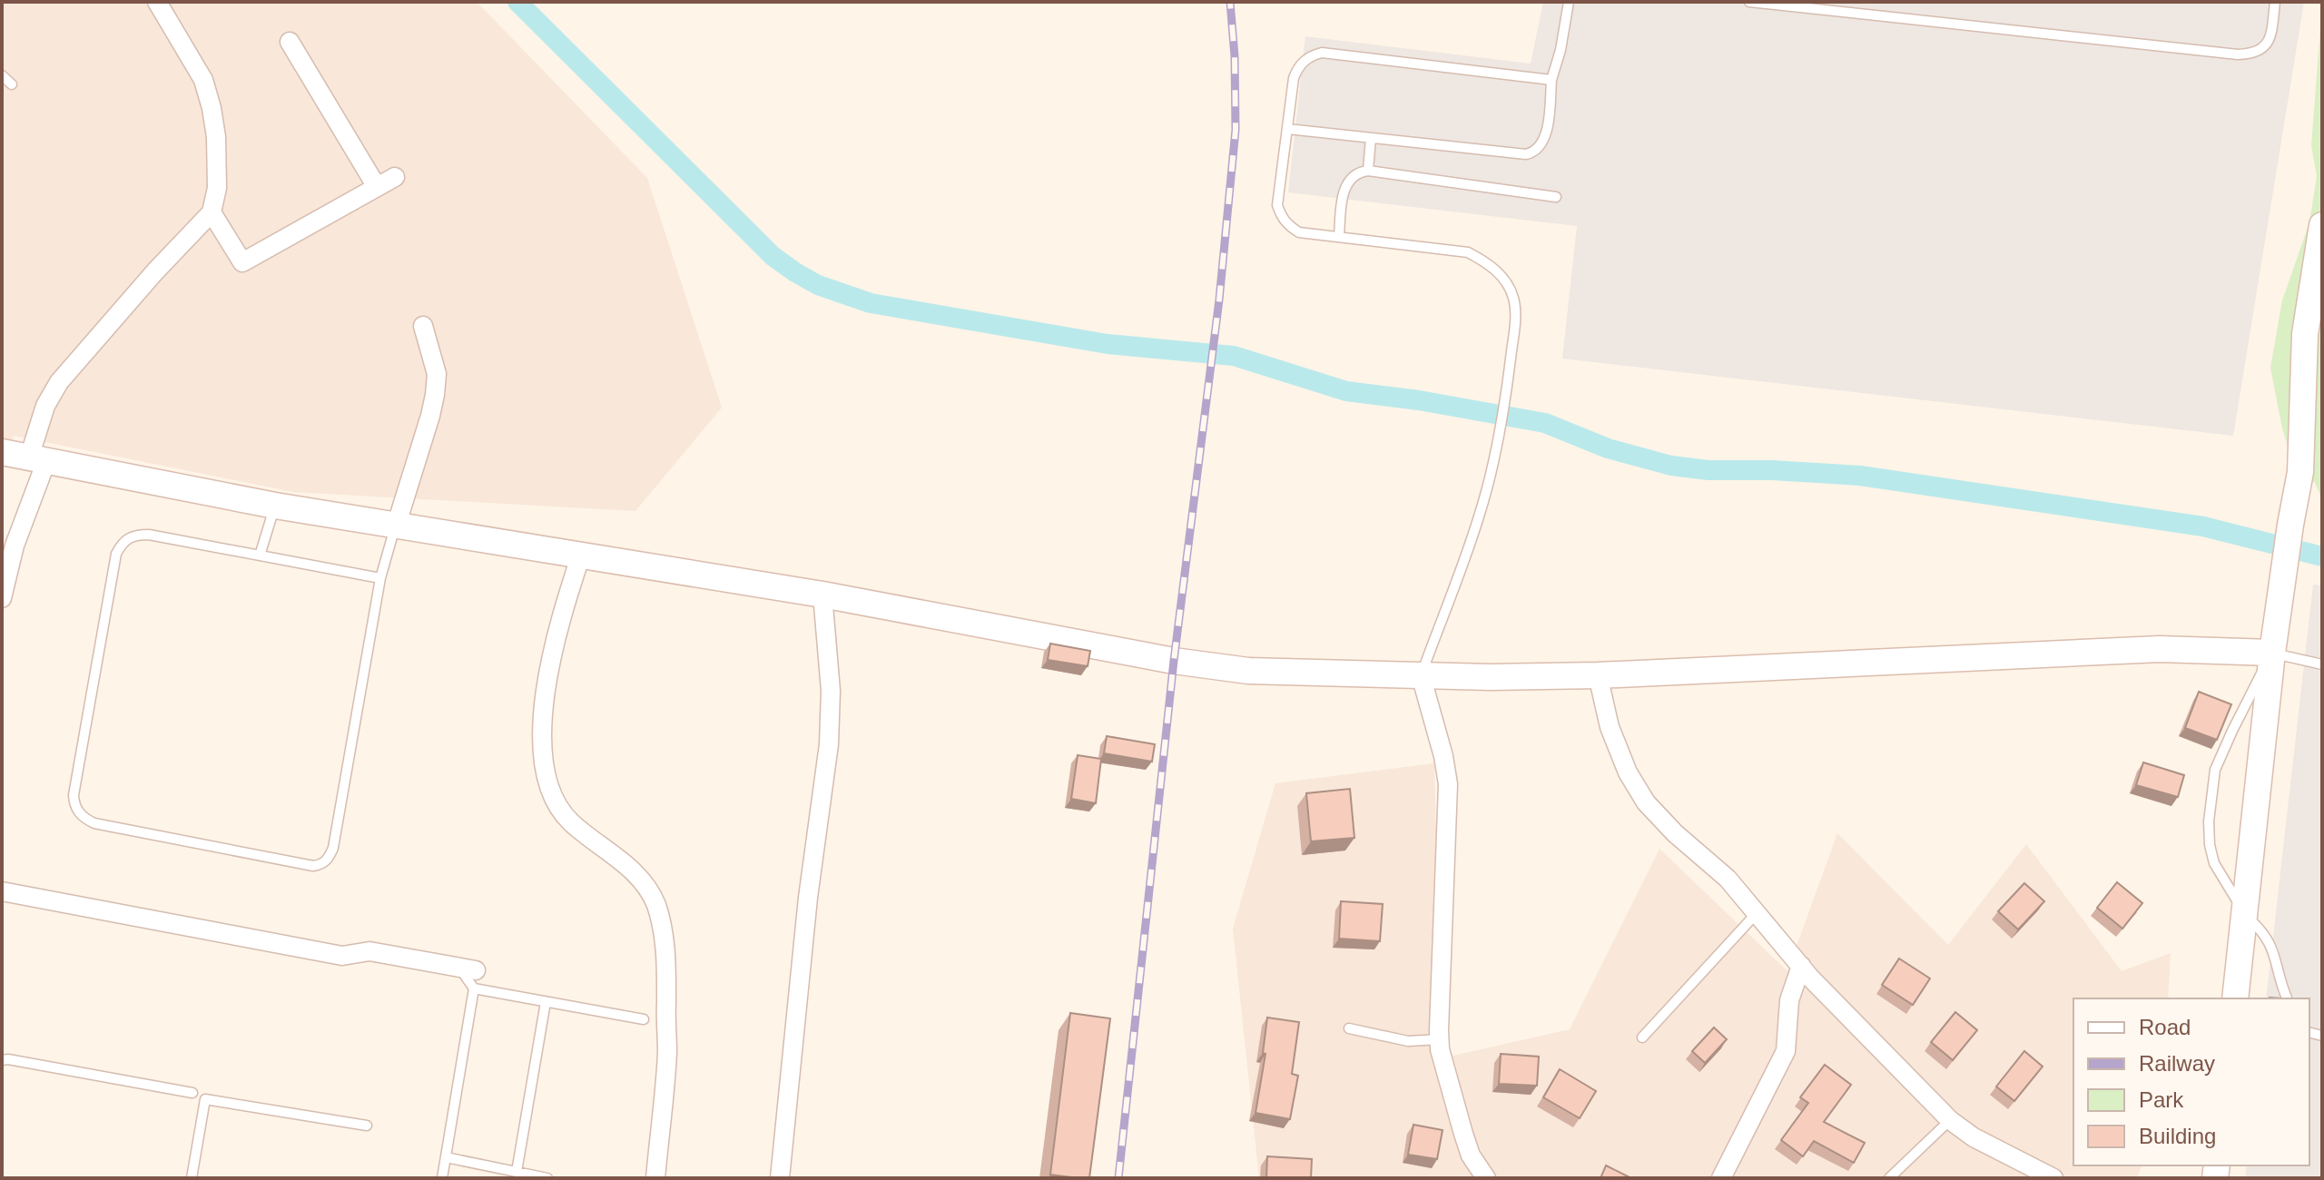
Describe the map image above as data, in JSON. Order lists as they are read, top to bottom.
{
  "legend": [
    "Road",
    "Railway",
    "Park",
    "Building"
  ]
}
